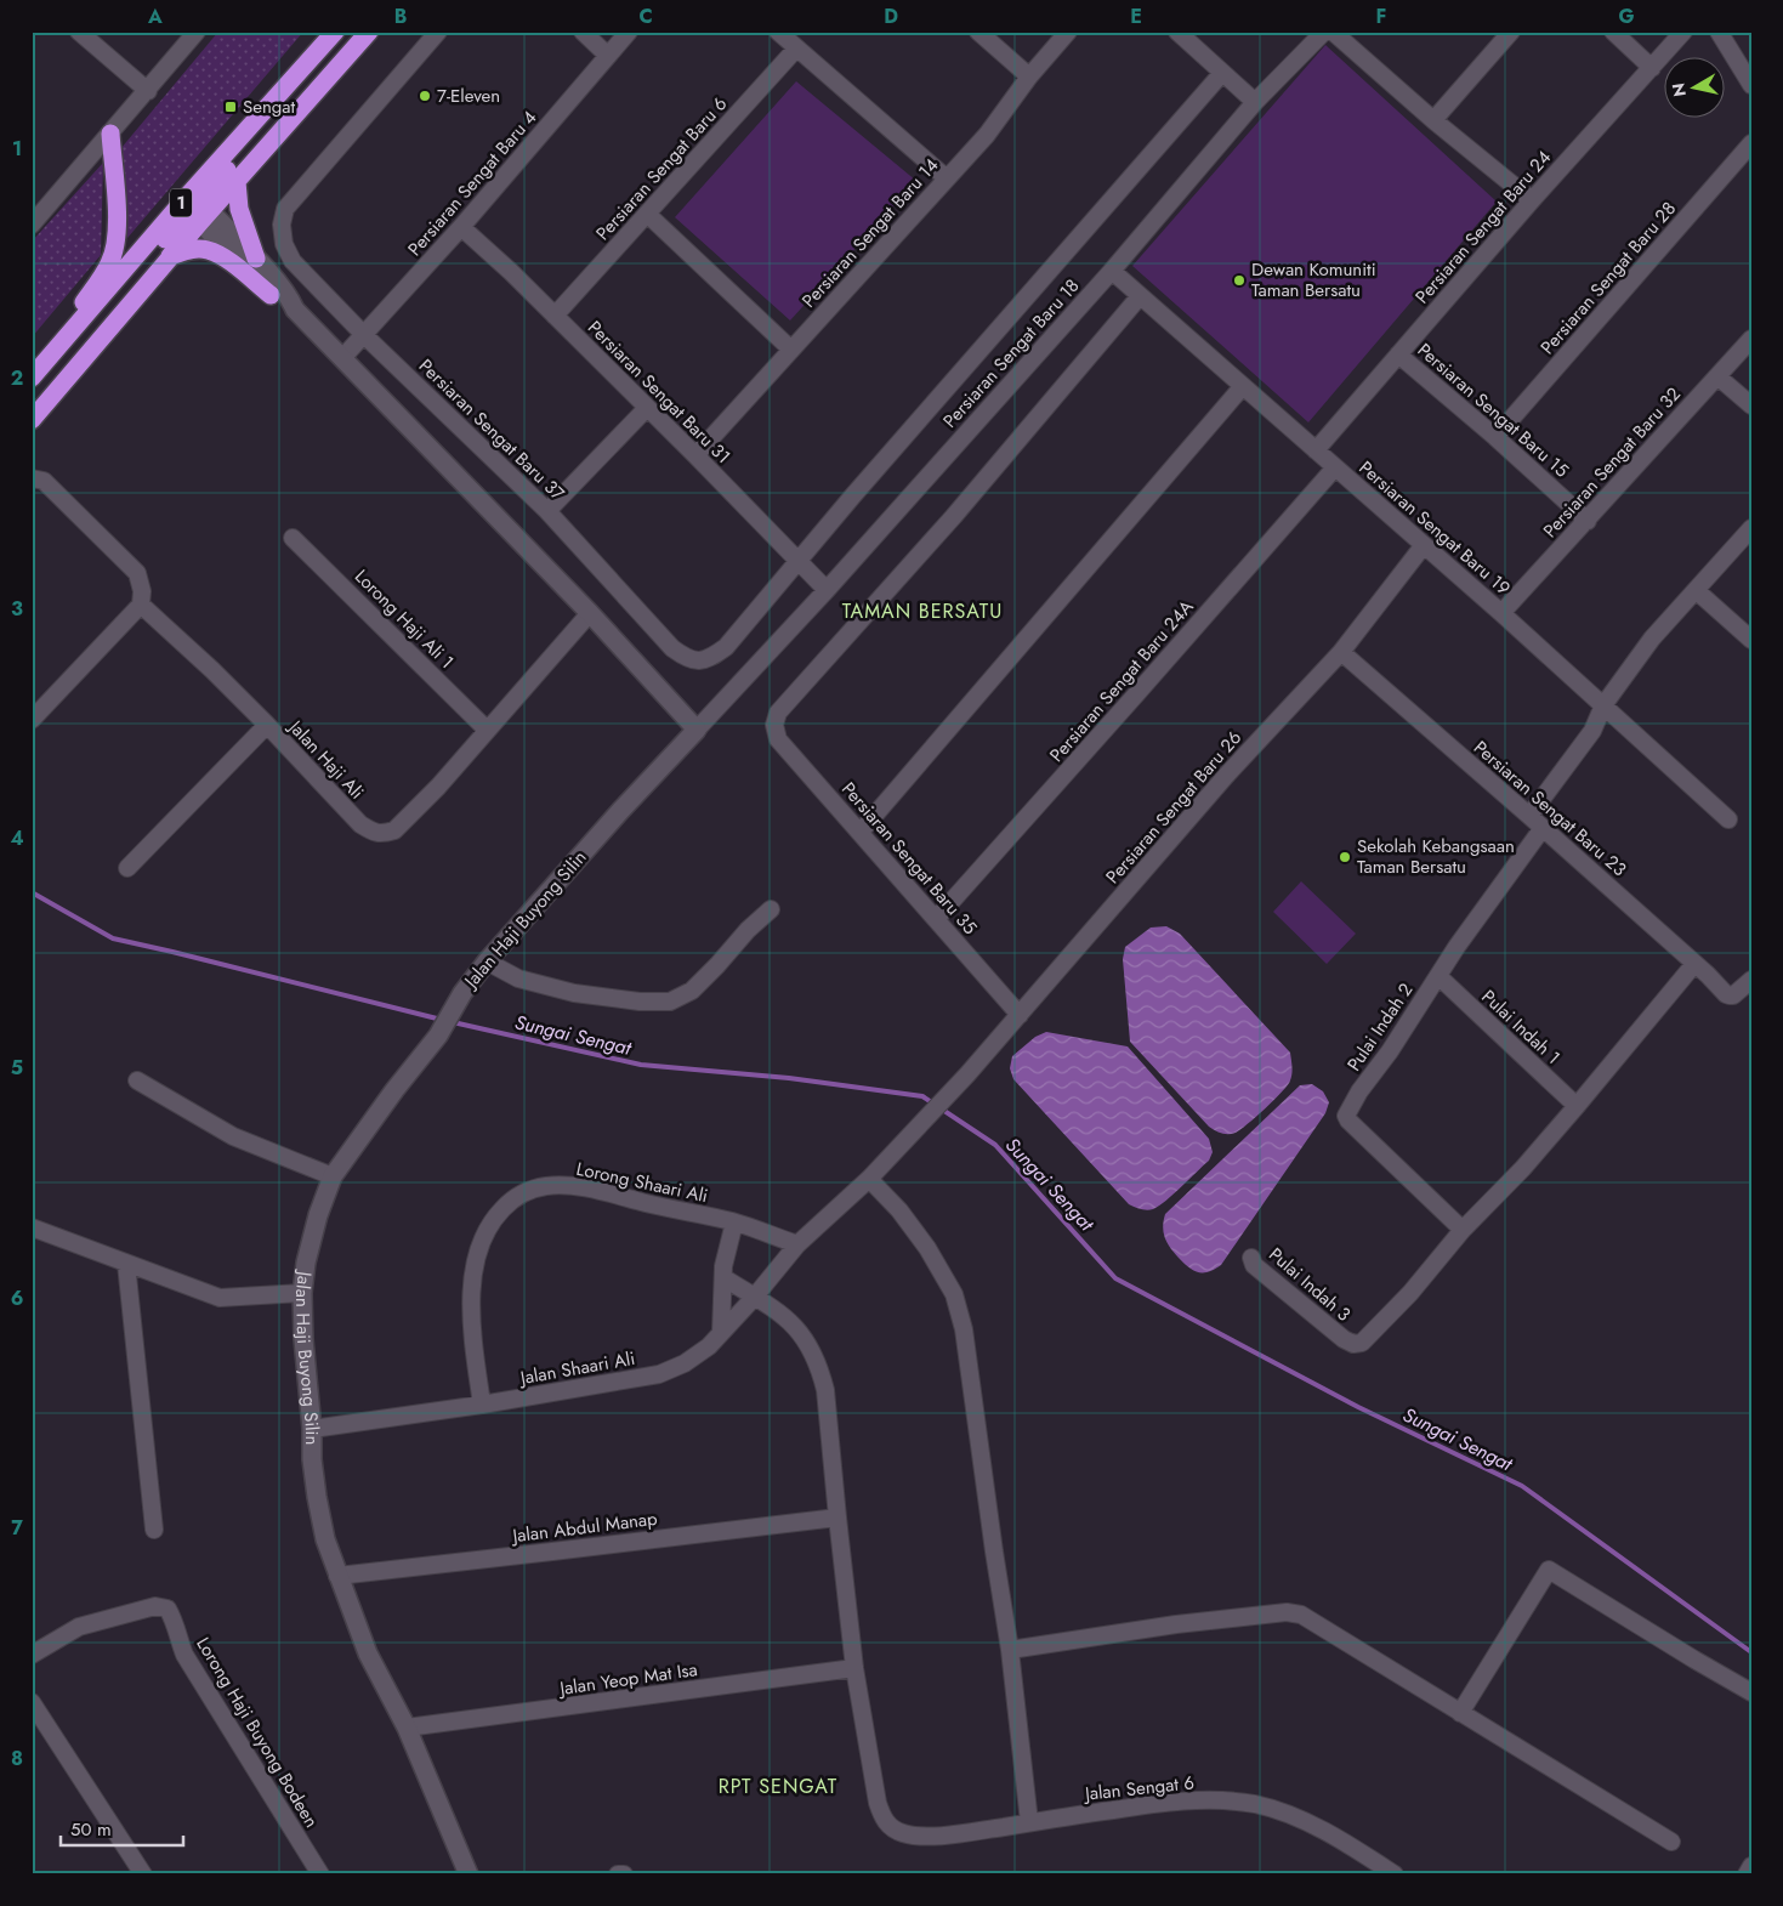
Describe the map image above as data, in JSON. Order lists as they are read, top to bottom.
{
  "streets": {
    "highway": ["1"],
    "street": [
      "Persiaran Sengat Baru 6",
      "Persiaran Sengat Baru 4",
      "Persiaran Sengat Baru 24",
      "Persiaran Sengat Baru 14",
      "Persiaran Sengat Baru 28",
      "Persiaran Sengat Baru 18",
      "Persiaran Sengat Baru 31",
      "Persiaran Sengat Baru 15",
      "Persiaran Sengat Baru 37",
      "Persiaran Sengat Baru 32",
      "Persiaran Sengat Baru 19",
      "Lorong Haji Ali 1",
      "Persiaran Sengat Baru 24A",
      "Jalan Haji Ali",
      "Persiaran Sengat Baru 26",
      "Persiaran Sengat Baru 23",
      "Persiaran Sengat Baru 35",
      "Jalan Haji Buyong Silin",
      "Pulai Indah 2",
      "Pulai Indah 1",
      "Lorong Shaari Ali",
      "Pulai Indah 3",
      "Jalan Shaari Ali",
      "Jalan Abdul Manap",
      "Jalan Yeop Mat Isa",
      "Lorong Haji Buyong Bodeen",
      "Jalan Sengat 6"
    ]
  },
  "crossings": [
    ["Persiaran Sengat Baru 6", "Persiaran Sengat Baru 31"],
    ["Persiaran Sengat Baru 4", "Persiaran Sengat Baru 31"],
    ["Persiaran Sengat Baru 4", "Persiaran Sengat Baru 37"],
    ["Persiaran Sengat Baru 24", "Persiaran Sengat Baru 15"],
    ["Persiaran Sengat Baru 24", "Persiaran Sengat Baru 19"],
    ["Persiaran Sengat Baru 14", "Persiaran Sengat Baru 31"],
    ["Persiaran Sengat Baru 28", "Persiaran Sengat Baru 15"],
    ["Persiaran Sengat Baru 18", "Persiaran Sengat Baru 31"],
    ["Persiaran Sengat Baru 18", "Persiaran Sengat Baru 19"],
    ["Persiaran Sengat Baru 18", "Jalan Haji Buyong Silin"],
    ["Persiaran Sengat Baru 31", "Persiaran Sengat Baru 37"],
    ["Persiaran Sengat Baru 15", "Persiaran Sengat Baru 32"],
    ["Persiaran Sengat Baru 32", "Persiaran Sengat Baru 19"],
    ["Persiaran Sengat Baru 19", "Persiaran Sengat Baru 24A"],
    ["Persiaran Sengat Baru 19", "Persiaran Sengat Baru 26"],
    ["Persiaran Sengat Baru 19", "Persiaran Sengat Baru 35"],
    ["Lorong Haji Ali 1", "Jalan Haji Ali"],
    ["Persiaran Sengat Baru 24A", "Persiaran Sengat Baru 35"],
    ["Persiaran Sengat Baru 26", "Persiaran Sengat Baru 23"],
    ["Persiaran Sengat Baru 26", "Persiaran Sengat Baru 35"],
    ["Persiaran Sengat Baru 26", "Jalan Shaari Ali"],
    ["Persiaran Sengat Baru 23", "Pulai Indah 2"],
    ["Jalan Haji Buyong Silin", "Jalan Shaari Ali"],
    ["Jalan Haji Buyong Silin", "Jalan Abdul Manap"],
    ["Jalan Haji Buyong Silin", "Jalan Yeop Mat Isa"],
    ["Pulai Indah 2", "Pulai Indah 1"],
    ["Pulai Indah 2", "Pulai Indah 3"],
    ["Lorong Shaari Ali", "Jalan Shaari Ali"],
    ["Jalan Yeop Mat Isa", "Jalan Sengat 6"]
  ],
  "districts": ["TAMAN BERSATU", "RPT SENGAT"],
  "water": ["Sungai Sengat"],
  "places": {
    "other": ["7-Eleven", "Dewan Komuniti Taman Bersatu", "Sekolah Kebangsaan Taman Bersatu"],
    "transit": ["Sengat"]
  },
  "scale_bar": "50 m",
  "north": "left",
  "grid": {
    "columns": [
      "A",
      "B",
      "C",
      "D",
      "E",
      "F",
      "G"
    ],
    "rows": [
      "1",
      "2",
      "3",
      "4",
      "5",
      "6",
      "7",
      "8"
    ]
  }
}
